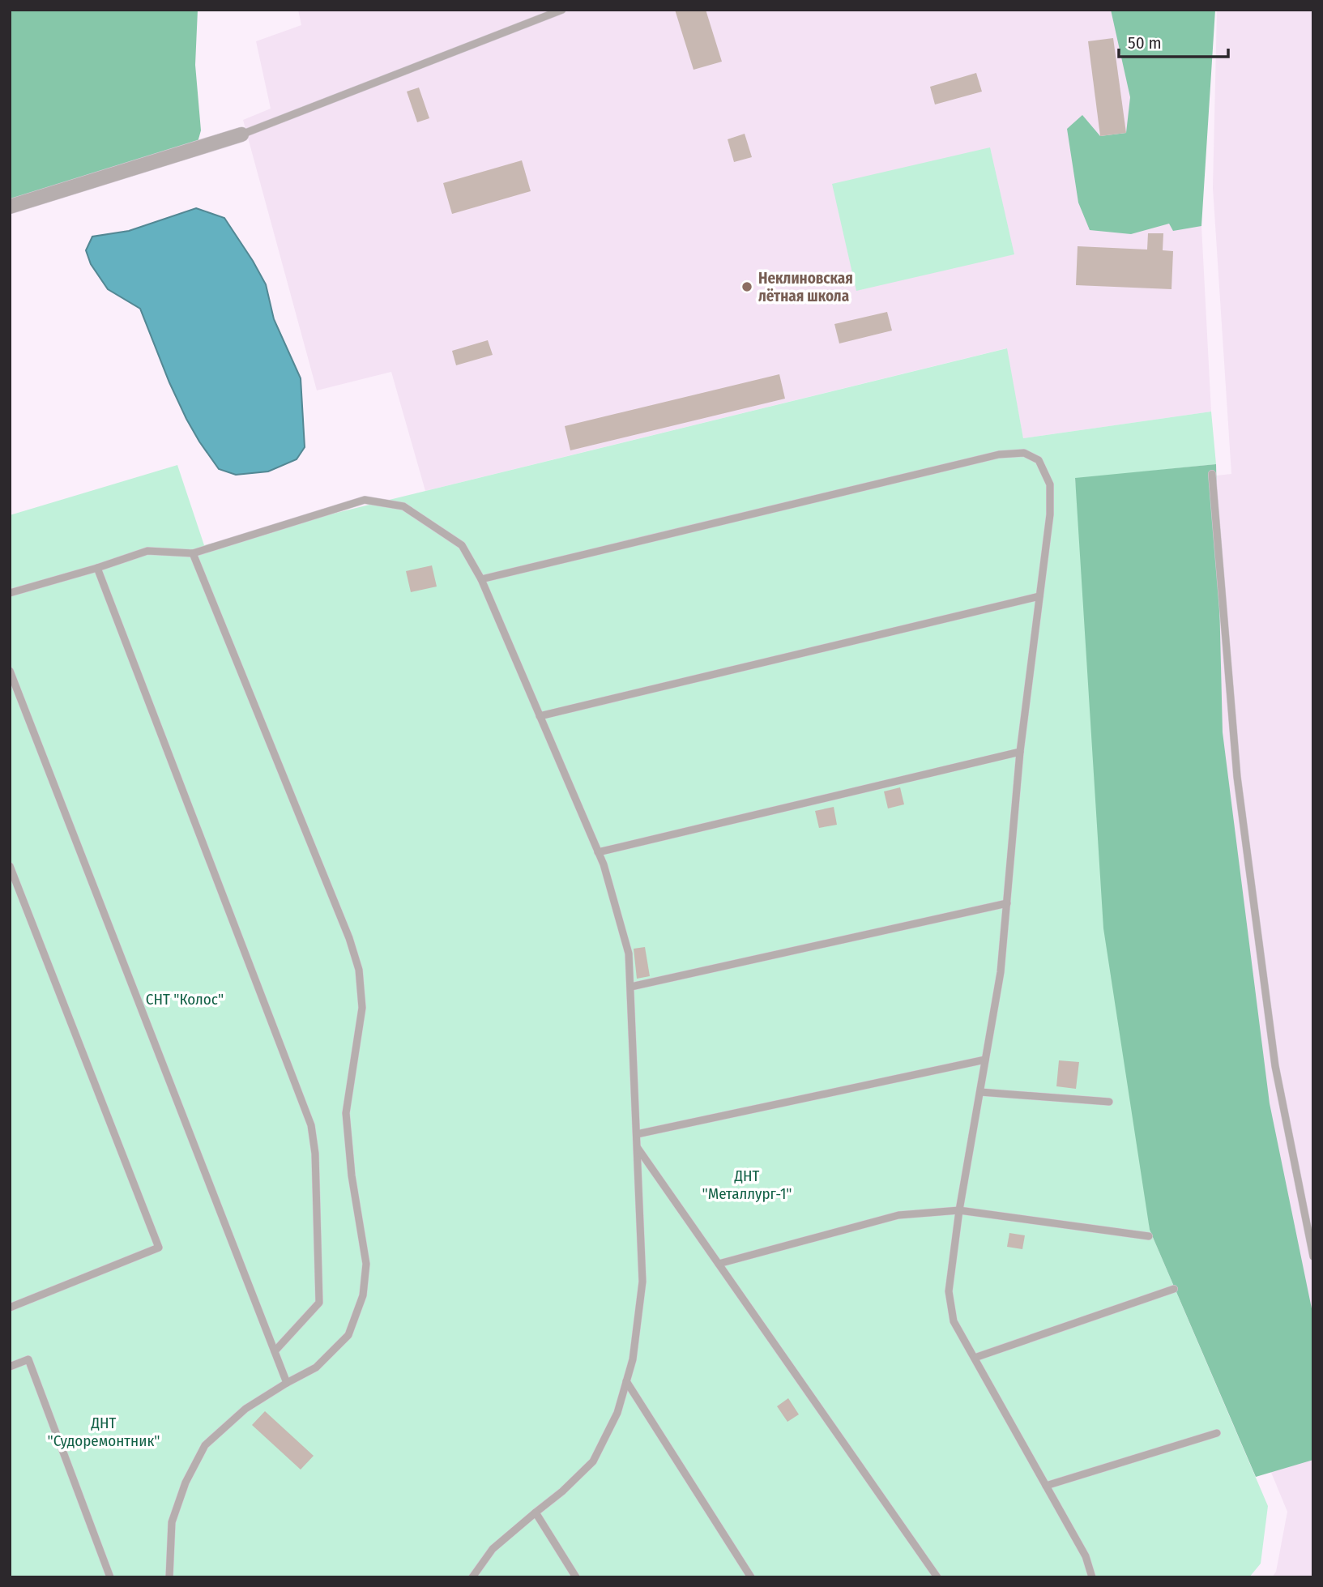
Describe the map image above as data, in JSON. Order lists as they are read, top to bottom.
{
  "parks": ["СНТ \"Колос\"", "ДНТ \"Металлург-1\"", "ДНТ \"Судоремонтник\""],
  "places": ["Неклиновская лётная школа"],
  "scale_bar": "50 m"
}
